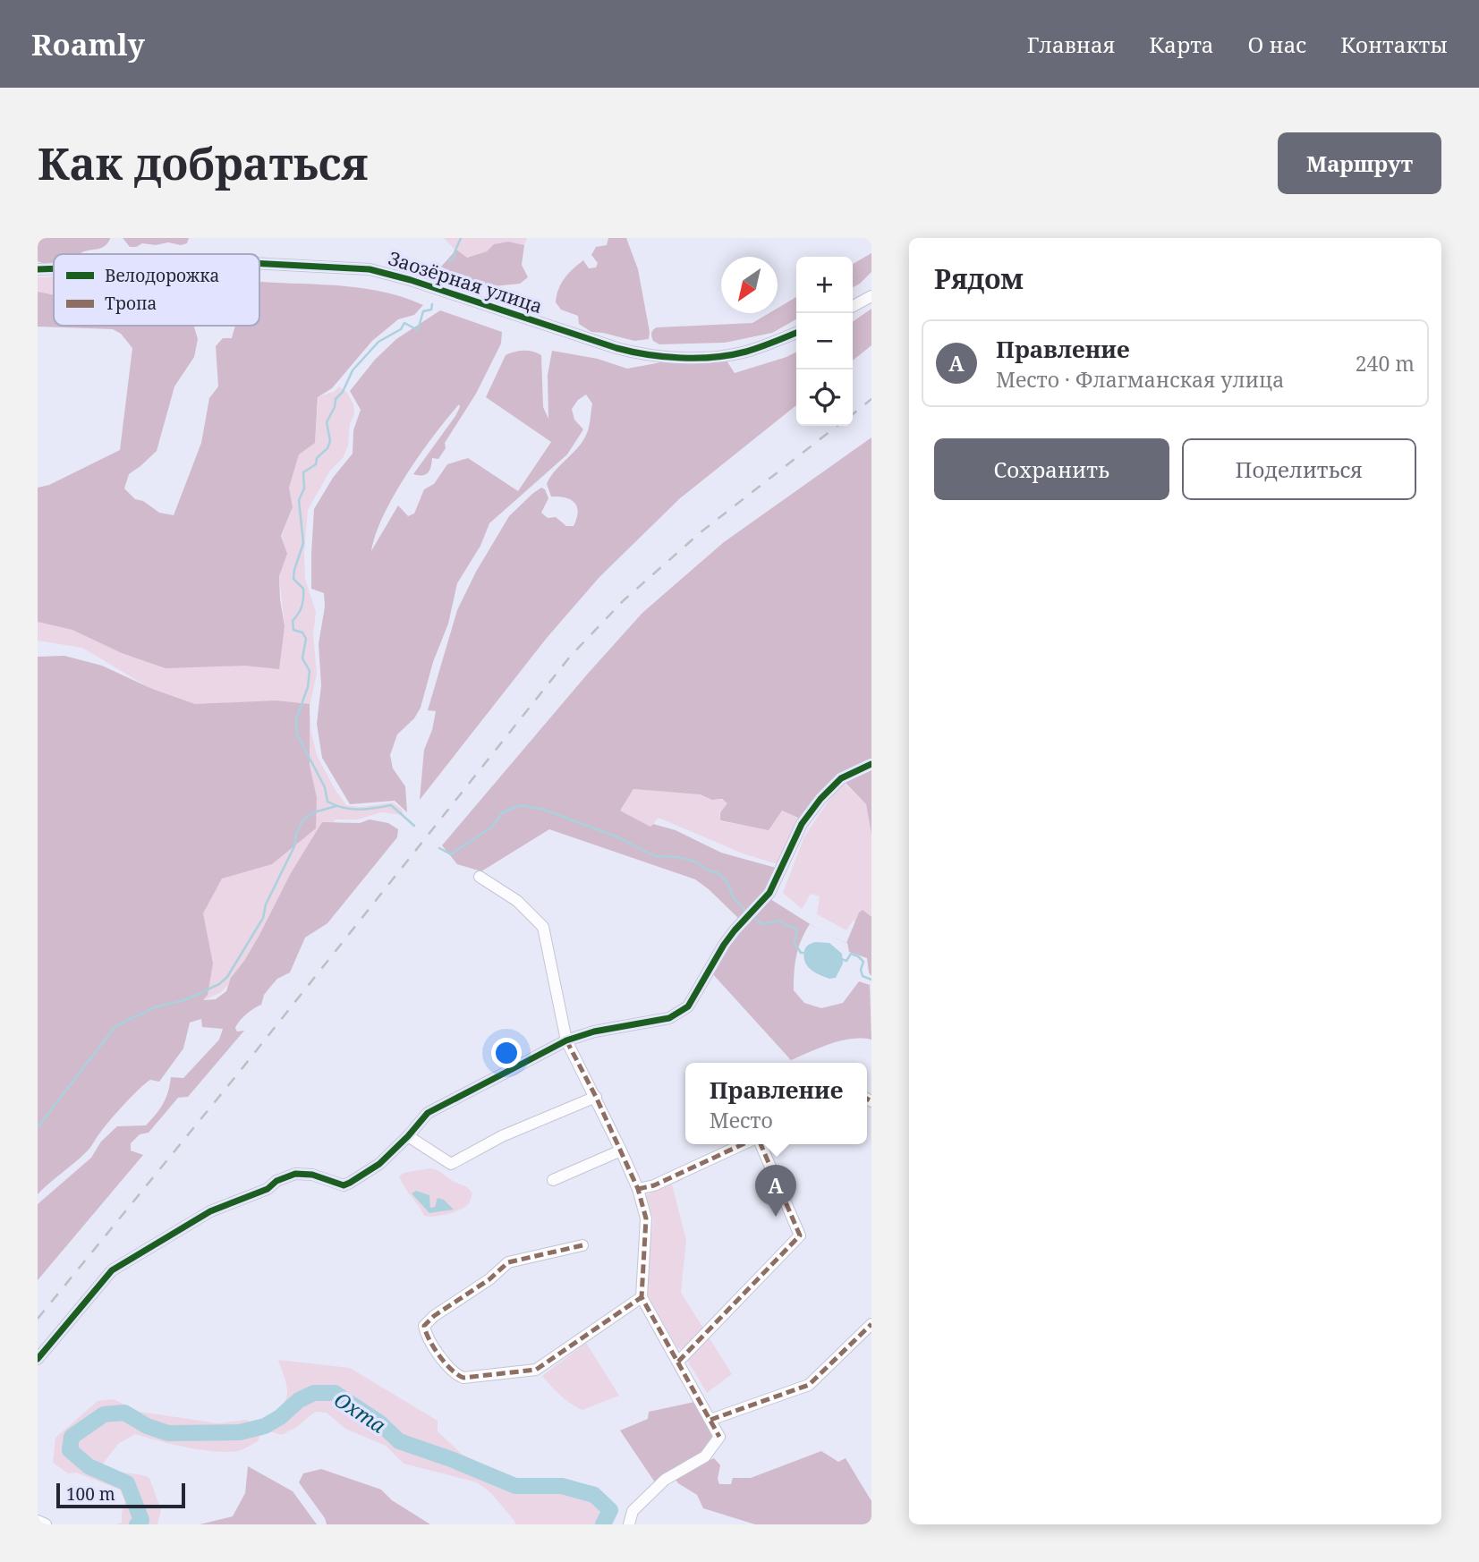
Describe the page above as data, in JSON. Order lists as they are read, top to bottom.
{
  "streets": {
    "street": ["Заозёрная улица"]
  },
  "water": ["Охта"],
  "legend": ["Велодорожка", "Тропа"],
  "scale_bar": "100 m",
  "north": "bottom left",
  "page": {
    "header": "Roamly",
    "nav": [
      "Главная",
      "Карта",
      "О нас",
      "Контакты"
    ],
    "buttons": [
      "Маршрут",
      ["Сохранить", "Поделиться"]
    ],
    "title": "Как добраться",
    "heading": "Рядом",
    "map_buttons": ["+", "−"],
    "list": [
      {
        "mark": "A",
        "name": "Правление",
        "note": "Место · Флагманская улица",
        "value": "240 m"
      }
    ],
    "popup": ["Правление", "Место"],
    "pins": "A",
    "scale": "100 m"
  }
}
